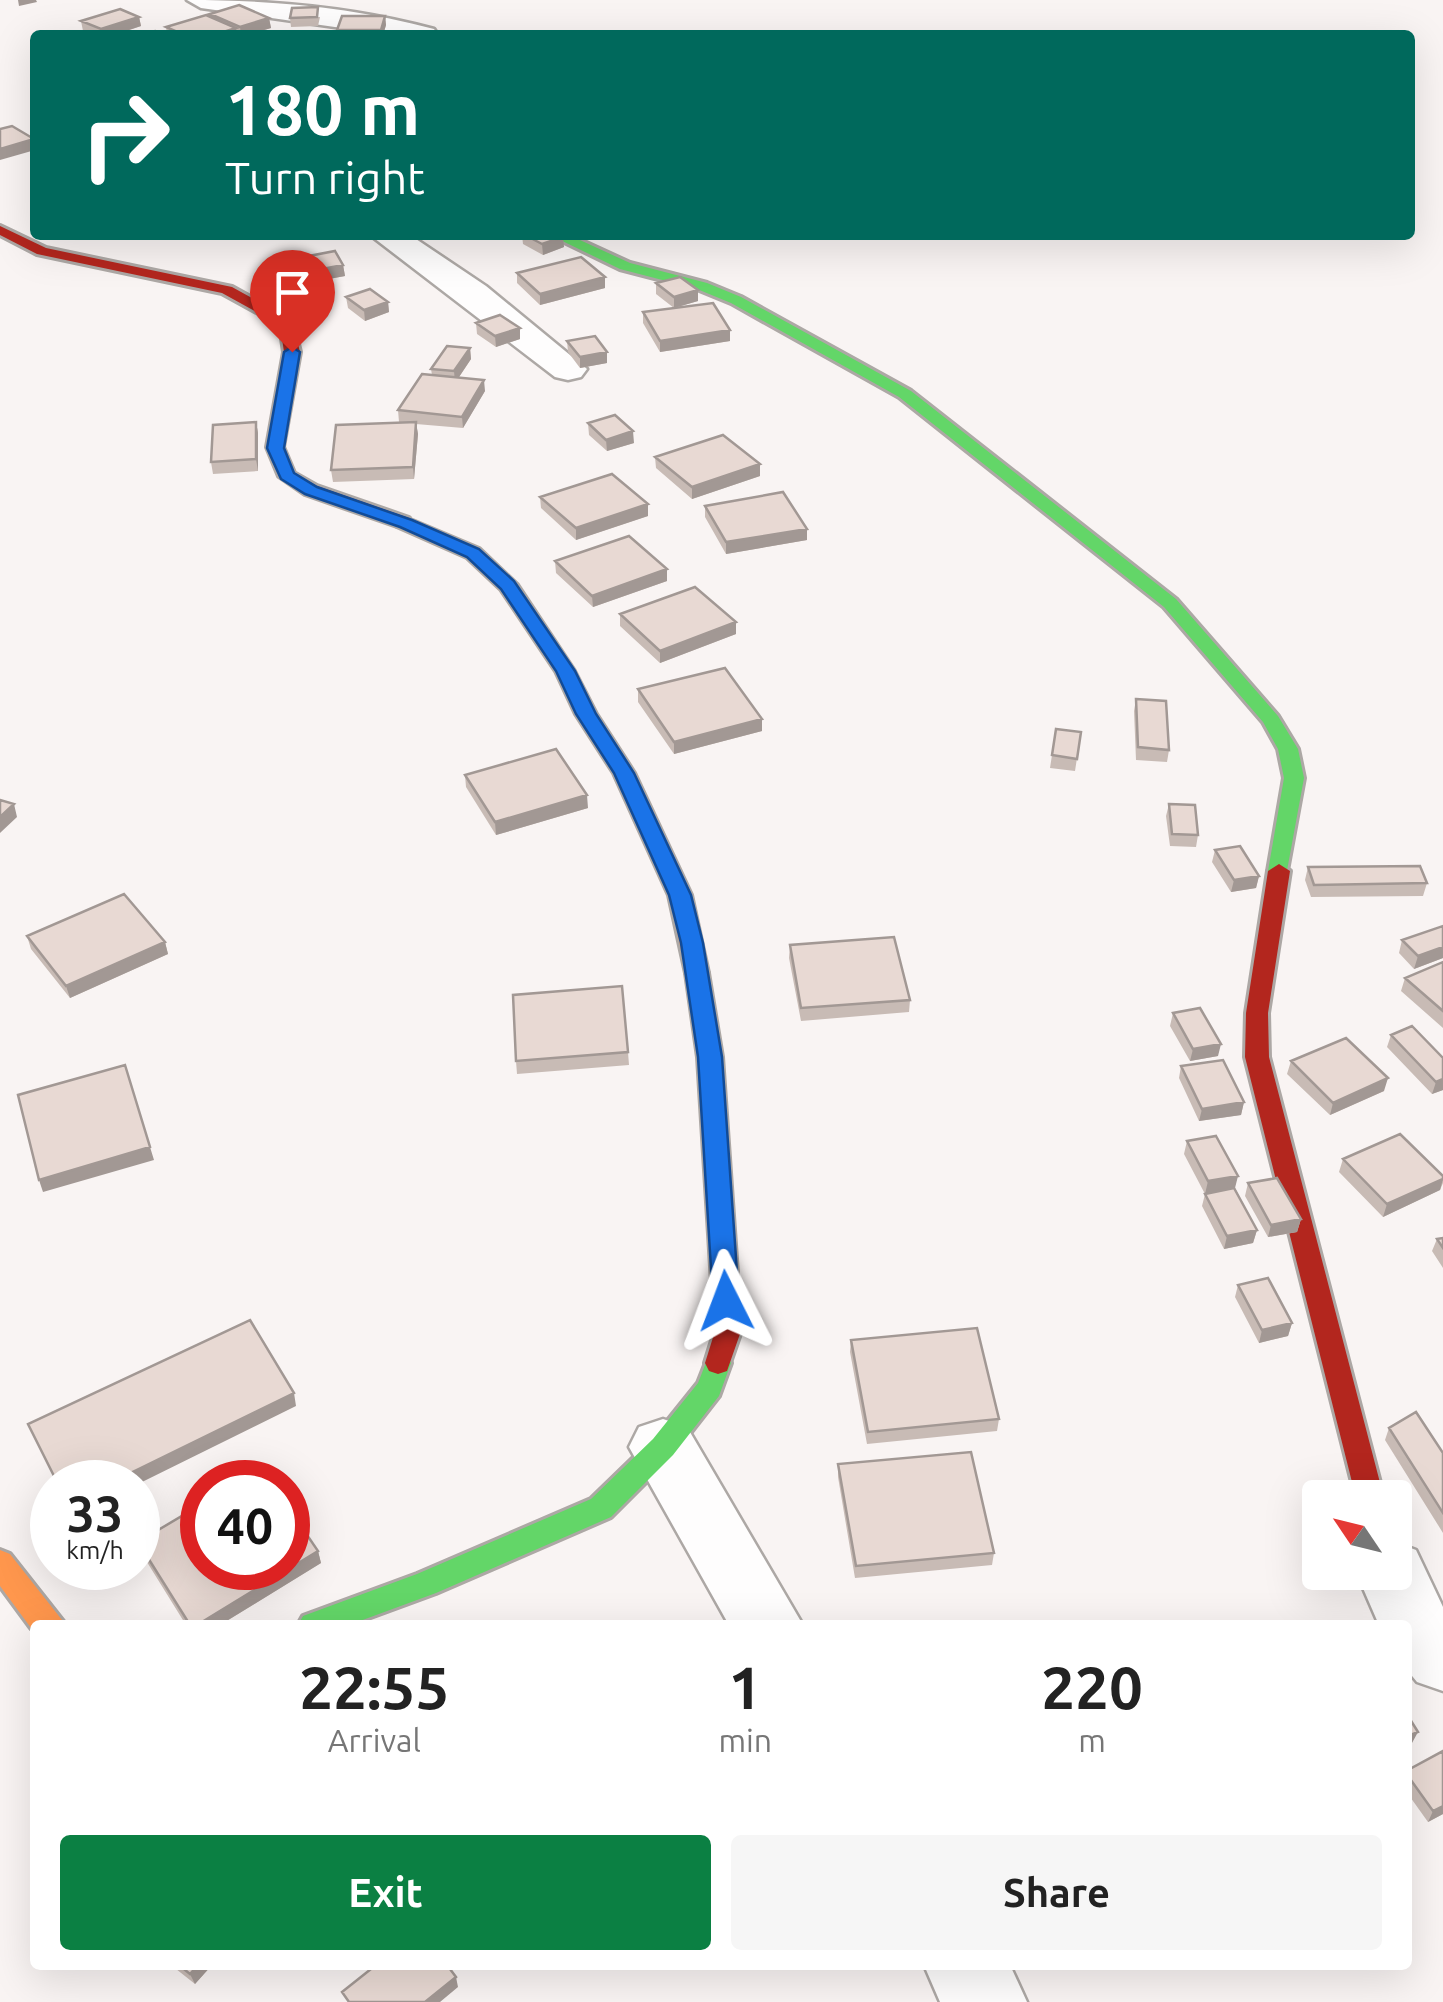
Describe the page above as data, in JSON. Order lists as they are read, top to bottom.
{
  "north": "top left",
  "page": {
    "turn": ["180 m", "Turn right"],
    "speed": "33 km/h",
    "limit": "40",
    "eta": [
      "22:55",
      "Arrival",
      "1",
      "min",
      "220",
      "m"
    ],
    "buttons": ["Exit", "Share"]
  }
}
